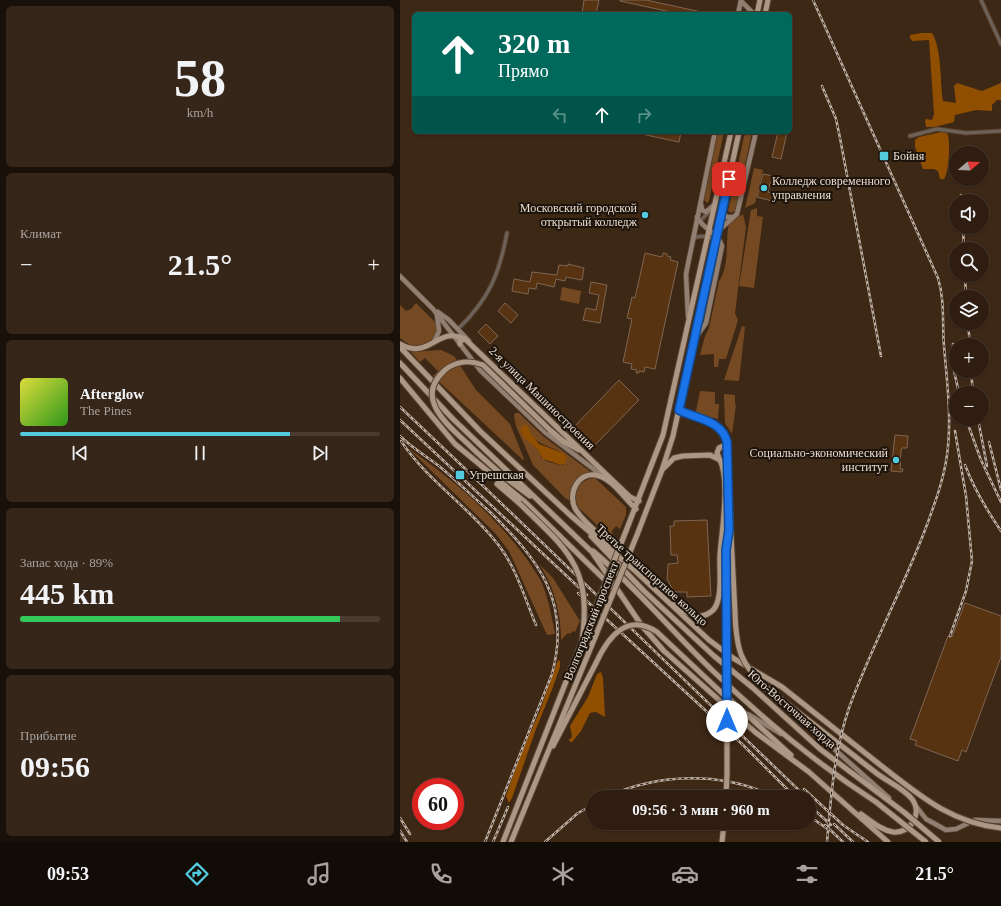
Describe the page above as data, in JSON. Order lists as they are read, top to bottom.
{
  "streets": {
    "main road": [
      "2-я улица Машиностроения",
      "Третье транспортное кольцо",
      "Волгоградский проспект",
      "Юго-Восточная хорда"
    ]
  },
  "crossings": [
    ["2-я улица Машиностроения", "Волгоградский проспект"],
    ["Третье транспортное кольцо", "Юго-Восточная хорда"]
  ],
  "places": {
    "transit": ["Бойня", "Угрешская"],
    "other": ["Колледж современного управления", "Московский городской открытый колледж", "Социально-экономический институт"]
  },
  "north": "right",
  "page": {
    "tile": [
      ["58", "km/h"],
      "Климат",
      ["Запас хода · 89%", "445 km"],
      ["Прибытие", "09:56"]
    ],
    "turn": ["320 m", "Прямо"],
    "map_buttons": ["+", "−"],
    "heat": ["−", "21.5°", "+"],
    "song": ["Afterglow", "The Pines"],
    "limit": "60",
    "trip": "09:56 · 3 мин · 960 m",
    "tabs": ["09:53", "21.5°"]
  }
}
